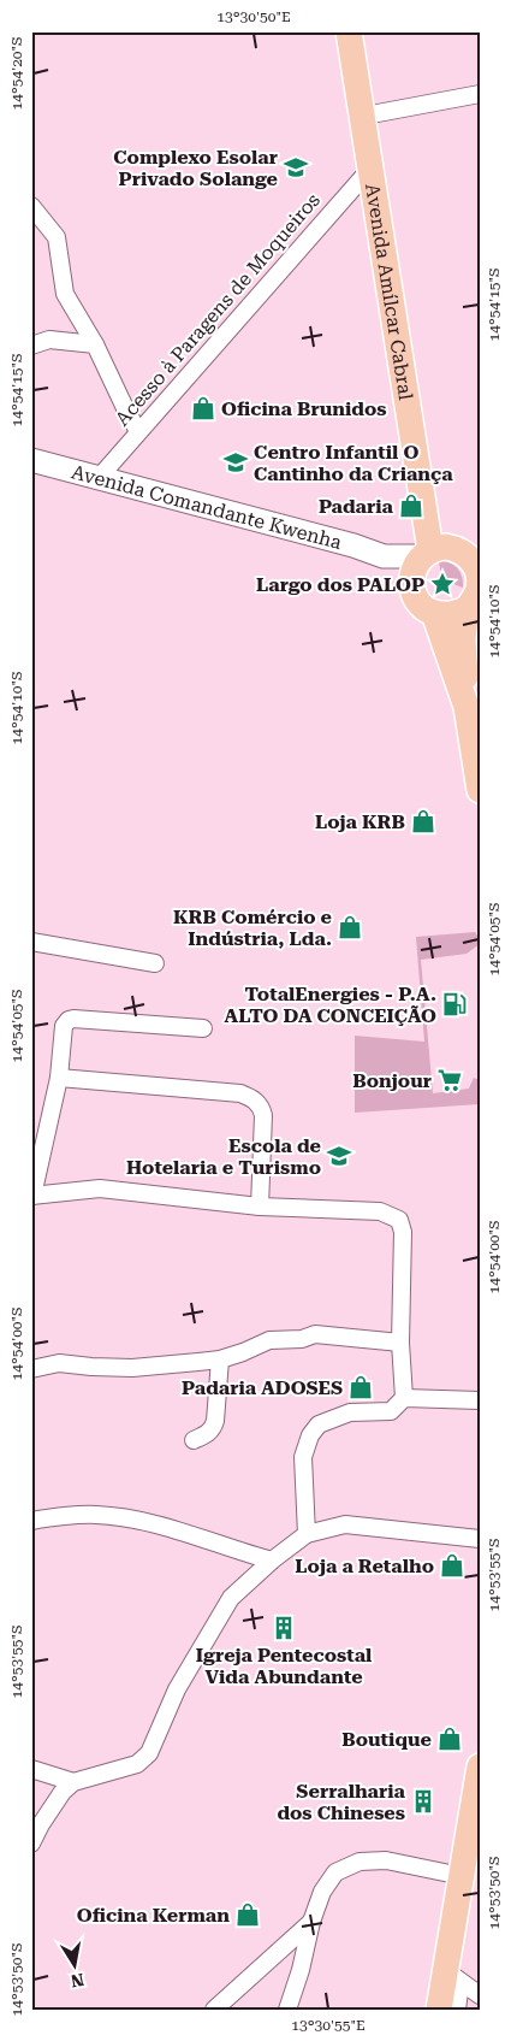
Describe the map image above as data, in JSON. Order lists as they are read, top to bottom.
{
  "streets": {
    "main road": ["Avenida Amílcar Cabral", "Avenida Comandante Kwenha"],
    "street": ["Acesso à Paragens de Moqueiros"]
  },
  "crossings": [
    ["Avenida Amílcar Cabral", "Acesso à Paragens de Moqueiros"],
    ["Acesso à Paragens de Moqueiros", "Avenida Comandante Kwenha"]
  ],
  "places": {
    "school or university": ["Complexo Esolar Privado Solange", "Centro Infantil O Cantinho da Criança", "Escola de Hotelaria e Turismo"],
    "shop": [
      "Oficina Brunidos",
      "Padaria",
      "Loja KRB",
      "KRB Comércio e Indústria, Lda.",
      "Padaria ADOSES",
      "Loja a Retalho",
      "Boutique",
      "Oficina Kerman"
    ],
    "place": ["Largo dos PALOP"],
    "fuel station": ["TotalEnergies - P.A. ALTO DA CONCEIÇÃO"],
    "supermarket": ["Bonjour"],
    "building": ["Igreja Pentecostal Vida Abundante", "Serralharia dos Chineses"]
  },
  "north": "bottom",
  "coordinates": [
    "13°30'50\"E",
    "14°54'20\"S",
    "14°54'15\"S",
    "14°54'10\"S",
    "14°54'05\"S",
    "14°54'00\"S",
    "14°53'55\"S",
    "14°53'50\"S",
    "13°30'55\"E"
  ]
}
